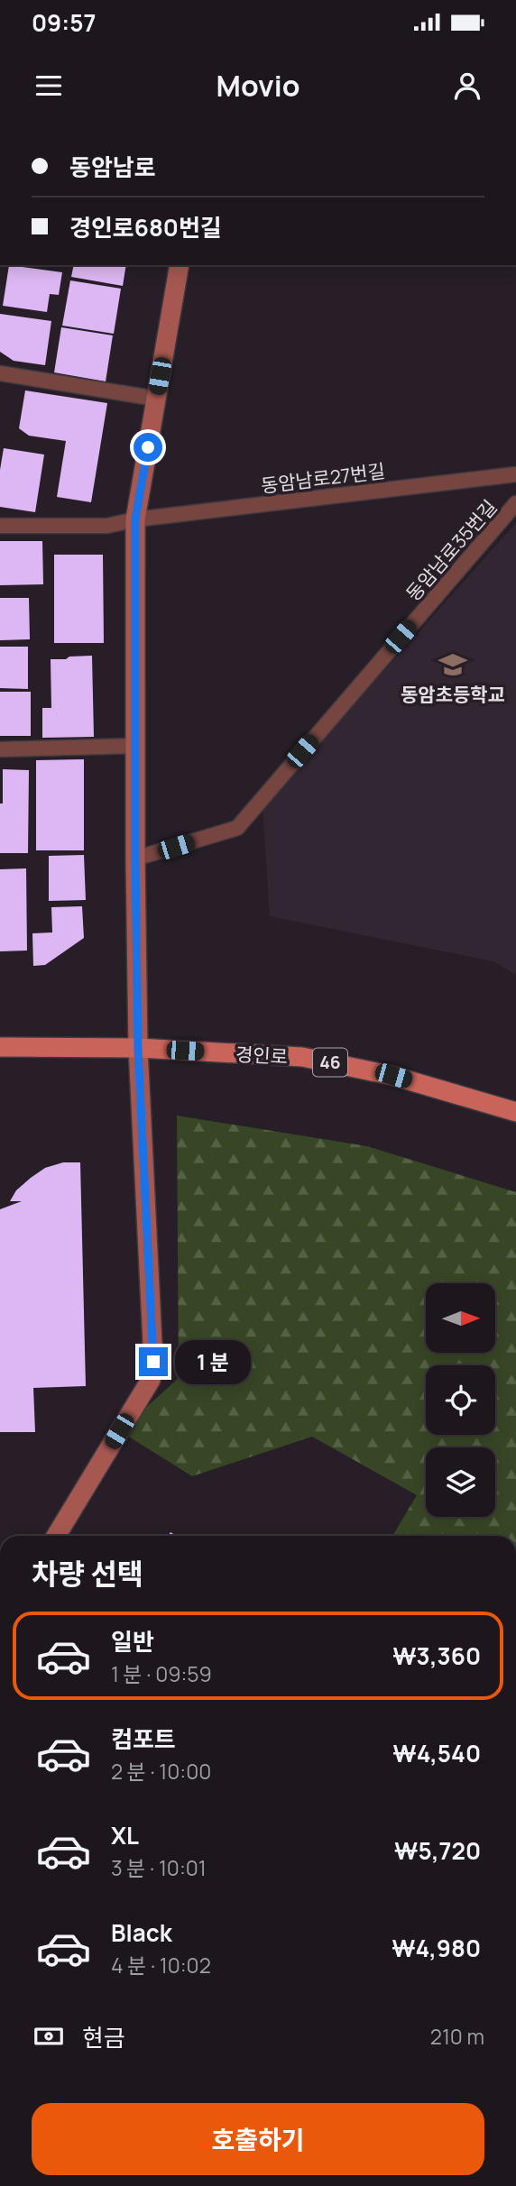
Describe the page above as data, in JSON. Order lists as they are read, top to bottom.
{
  "streets": {
    "main road": ["경인로", "46"],
    "lane": ["동암남로27번길", "동암남로35번길"]
  },
  "places": {
    "school or university": ["동암초등학교"]
  },
  "north": "right",
  "page": {
    "status": "09:57",
    "header": "Movio",
    "banner": ["동암남로", "경인로680번길"],
    "bubble": "1 분",
    "heading": "차량 선택",
    "list": [
      {
        "name": "일반",
        "note": "1 분 · 09:59",
        "value": "₩3,360"
      },
      {
        "name": "컴포트",
        "note": "2 분 · 10:00",
        "value": "₩4,540"
      },
      {
        "name": "XL",
        "note": "3 분 · 10:01",
        "value": "₩5,720"
      },
      {
        "name": "Black",
        "note": "4 분 · 10:02",
        "value": "₩4,980"
      }
    ],
    "pay": ["현금", "210 m"],
    "buttons": "호출하기"
  }
}
